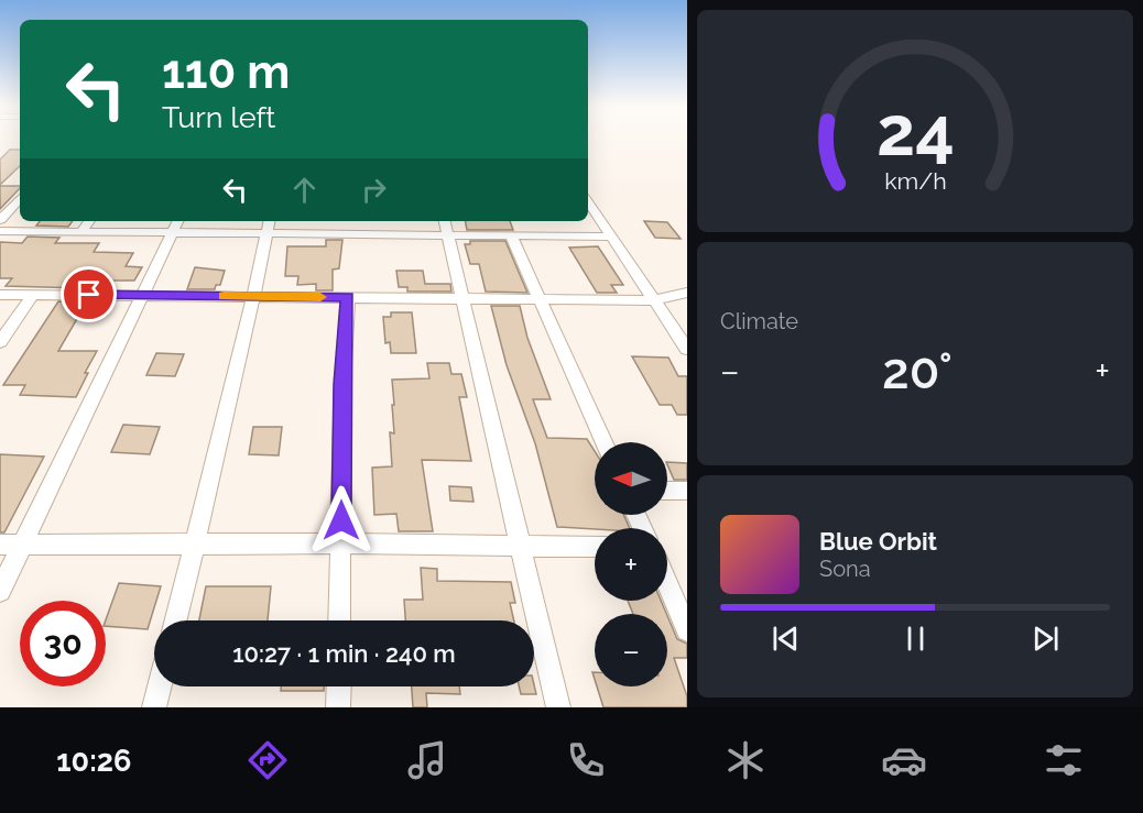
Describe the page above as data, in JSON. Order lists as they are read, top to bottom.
{
  "north": "left",
  "page": {
    "turn": ["110 m", "Turn left"],
    "tile": "Climate",
    "heat": ["−", "20°", "+"],
    "map_buttons": ["+", "−"],
    "song": ["Blue Orbit", "Sona"],
    "limit": "30",
    "trip": "10:27 · 1 min · 240 m",
    "tabs": "10:26",
    "gauge": ["24", "km/h"]
  }
}
